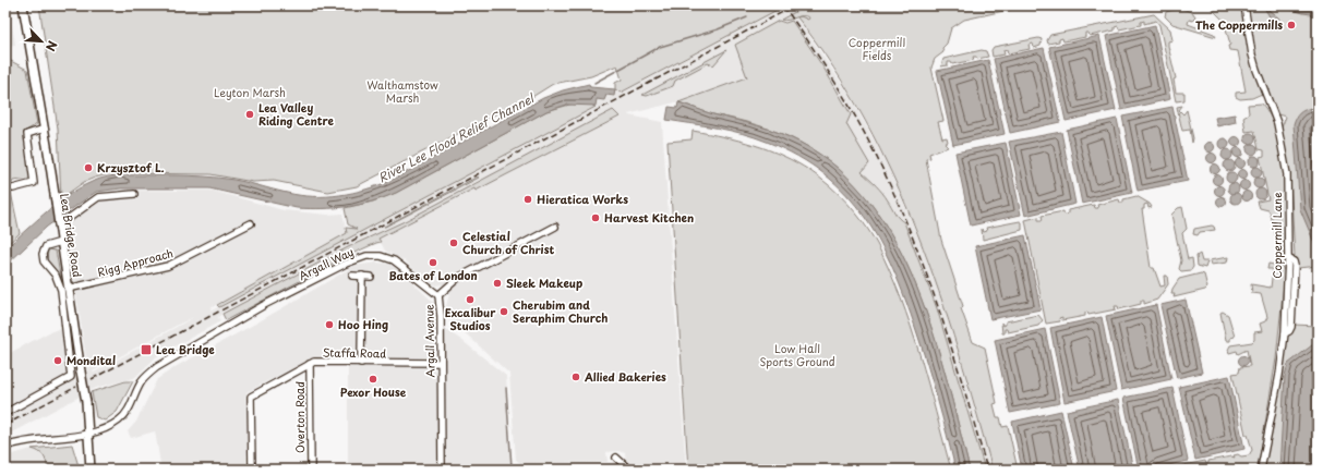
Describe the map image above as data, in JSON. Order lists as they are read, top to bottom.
{
  "streets": {
    "main road": ["Lea Bridge Road"],
    "street": [
      "Coppermill Lane",
      "Rigg Approach",
      "Argall Way",
      "Argall Avenue",
      "Staffa Road",
      "Overton Road"
    ]
  },
  "crossings": [
    ["Lea Bridge Road", "Rigg Approach"],
    ["Lea Bridge Road", "Argall Way"],
    ["Argall Way", "Argall Avenue"],
    ["Argall Avenue", "Staffa Road"],
    ["Staffa Road", "Overton Road"]
  ],
  "water": ["River Lee Flood Relief Channel"],
  "parks": [
    "Coppermill Fields",
    "Walthamstow Marsh",
    "Leyton Marsh",
    "Low Hall Sports Ground"
  ],
  "places": {
    "other": [
      "The Coppermills",
      "Lea Valley Riding Centre",
      "Krzysztof L.",
      "Hieratica Works",
      "Harvest Kitchen",
      "Celestial Church of Christ",
      "Bates of London",
      "Sleek Makeup",
      "Excalibur Studios",
      "Cherubim and Seraphim Church",
      "Hoo Hing",
      "Mondital",
      "Allied Bakeries",
      "Pexor House"
    ],
    "transit": ["Lea Bridge"]
  },
  "north": "bottom right"
}
